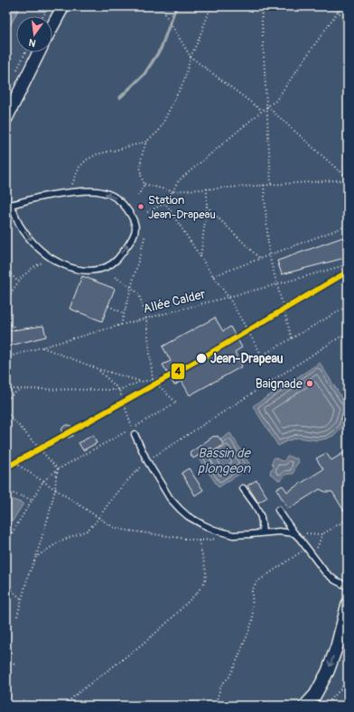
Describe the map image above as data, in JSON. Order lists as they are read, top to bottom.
{
  "streets": {
    "path": ["Allée Calder"]
  },
  "water": ["Bassin de plongeon"],
  "places": ["Station Jean-Drapeau", "Jean-Drapeau", "Baignade"],
  "lines": ["transit line 4"],
  "north": "bottom"
}
